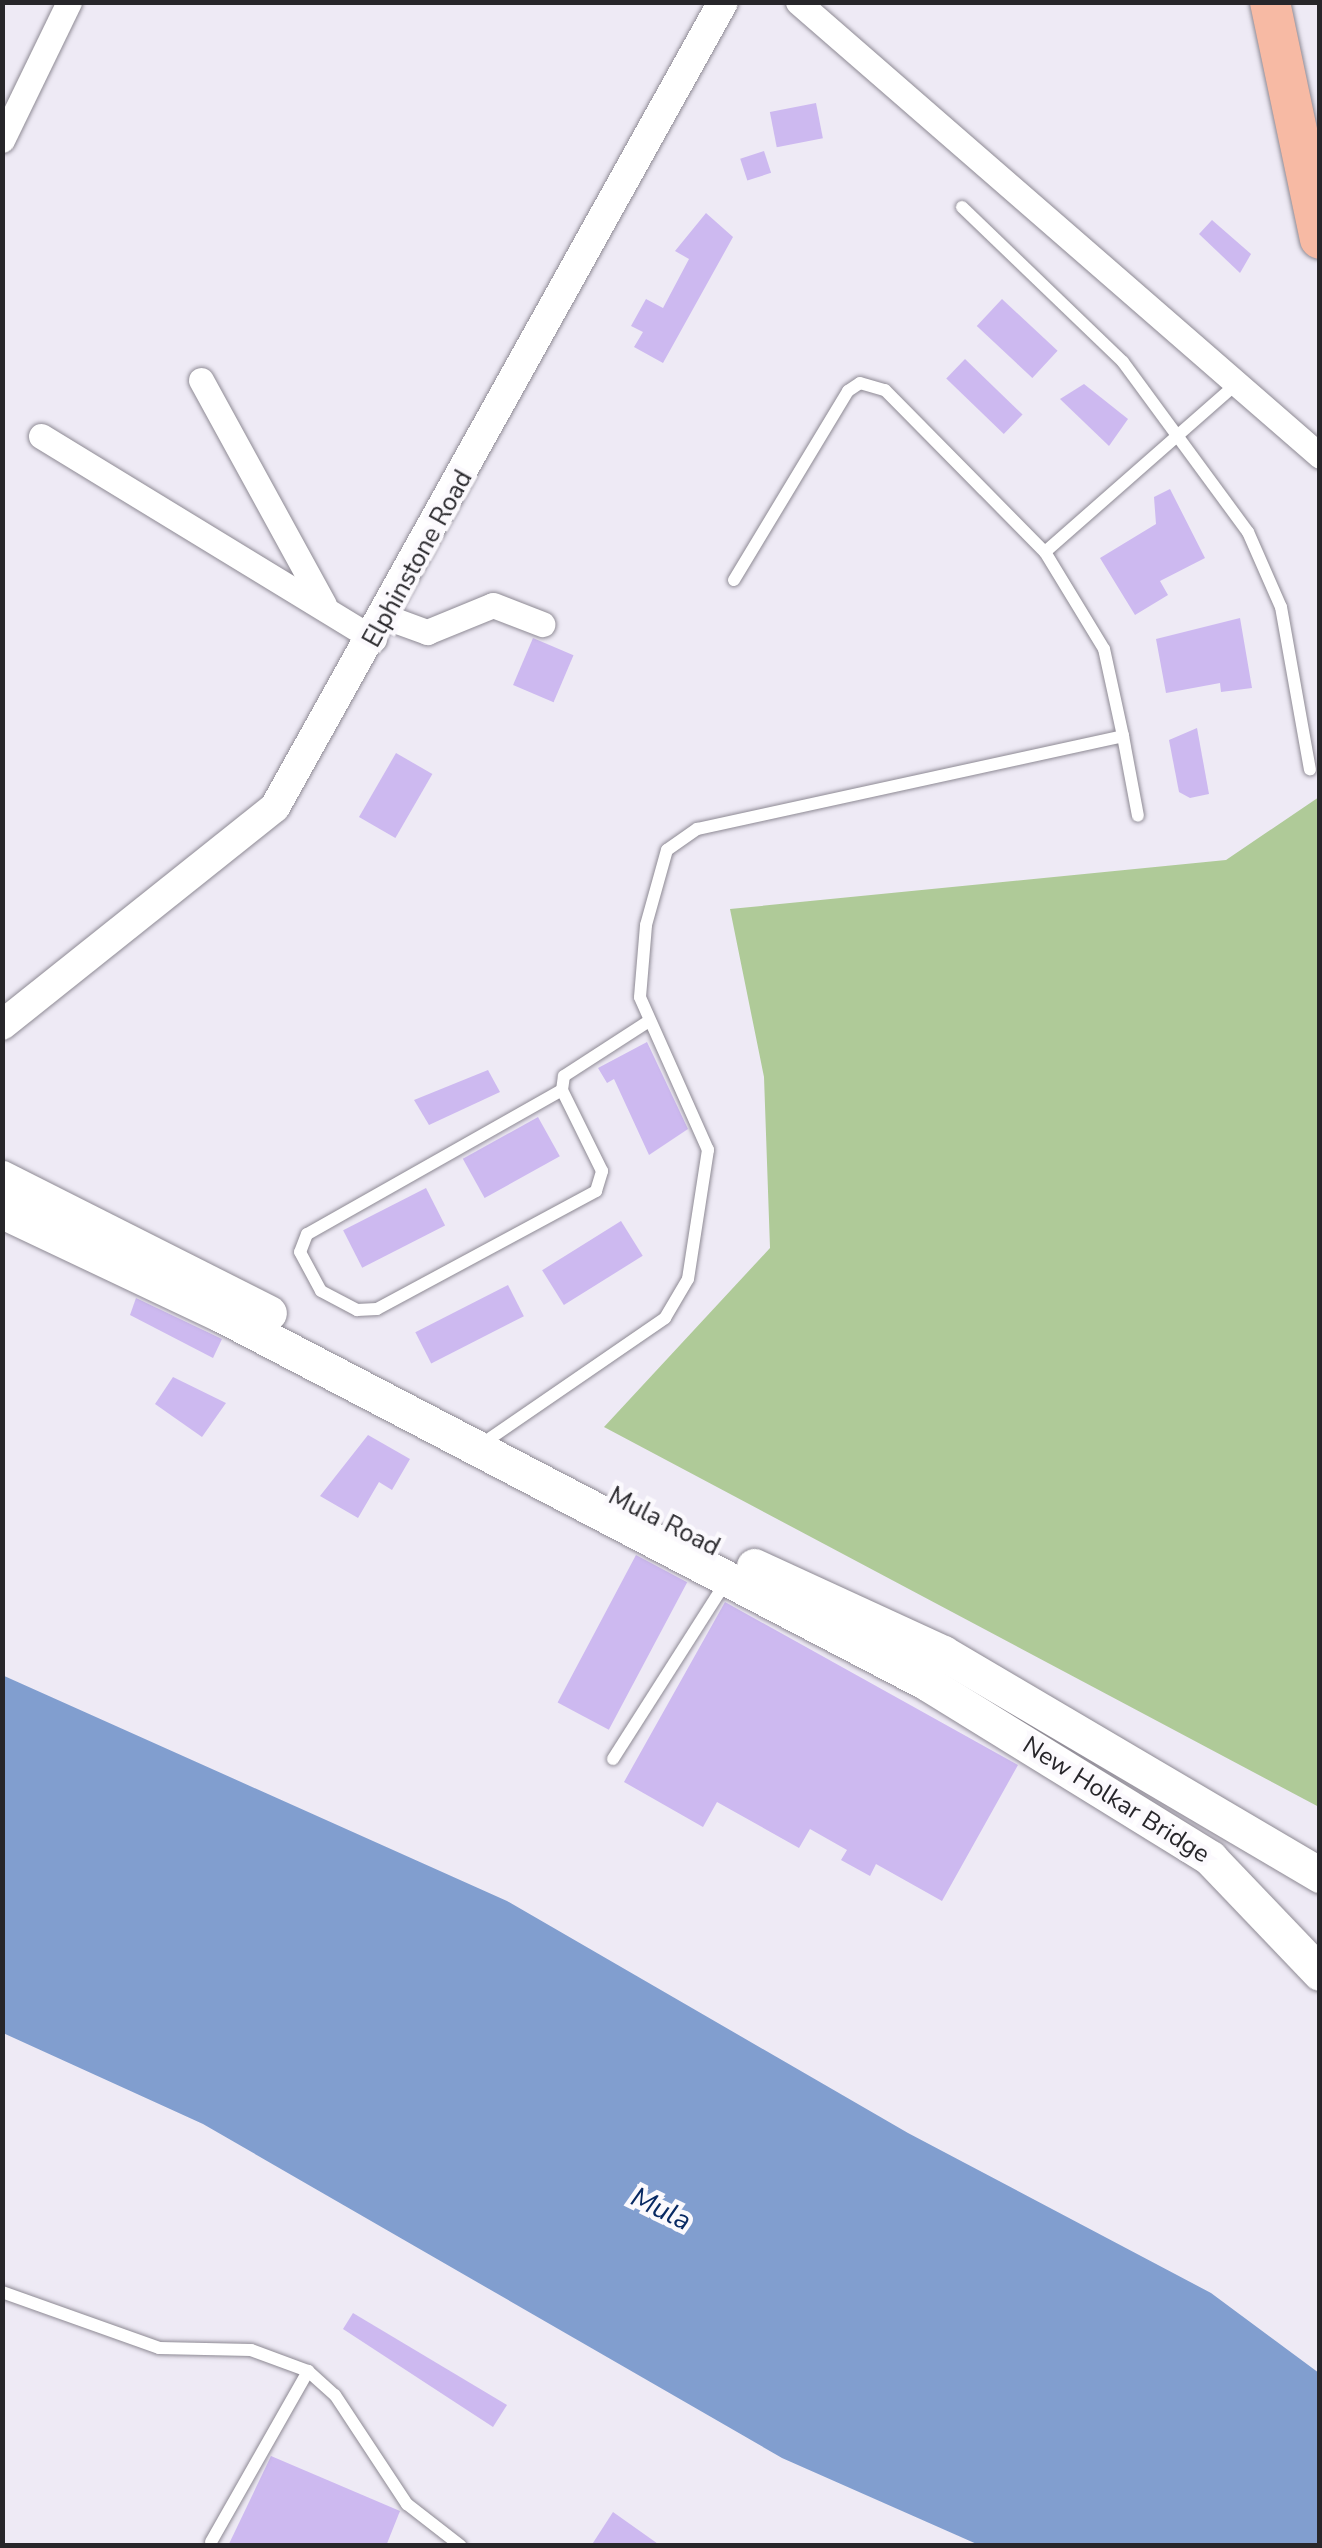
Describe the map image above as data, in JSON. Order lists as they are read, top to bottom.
{
  "streets": {
    "main road": ["Mula Road", "New Holkar Bridge"],
    "street": ["Elphinstone Road"]
  },
  "crossings": [
    ["Mula Road", "New Holkar Bridge"]
  ],
  "water": ["Mula"]
}
